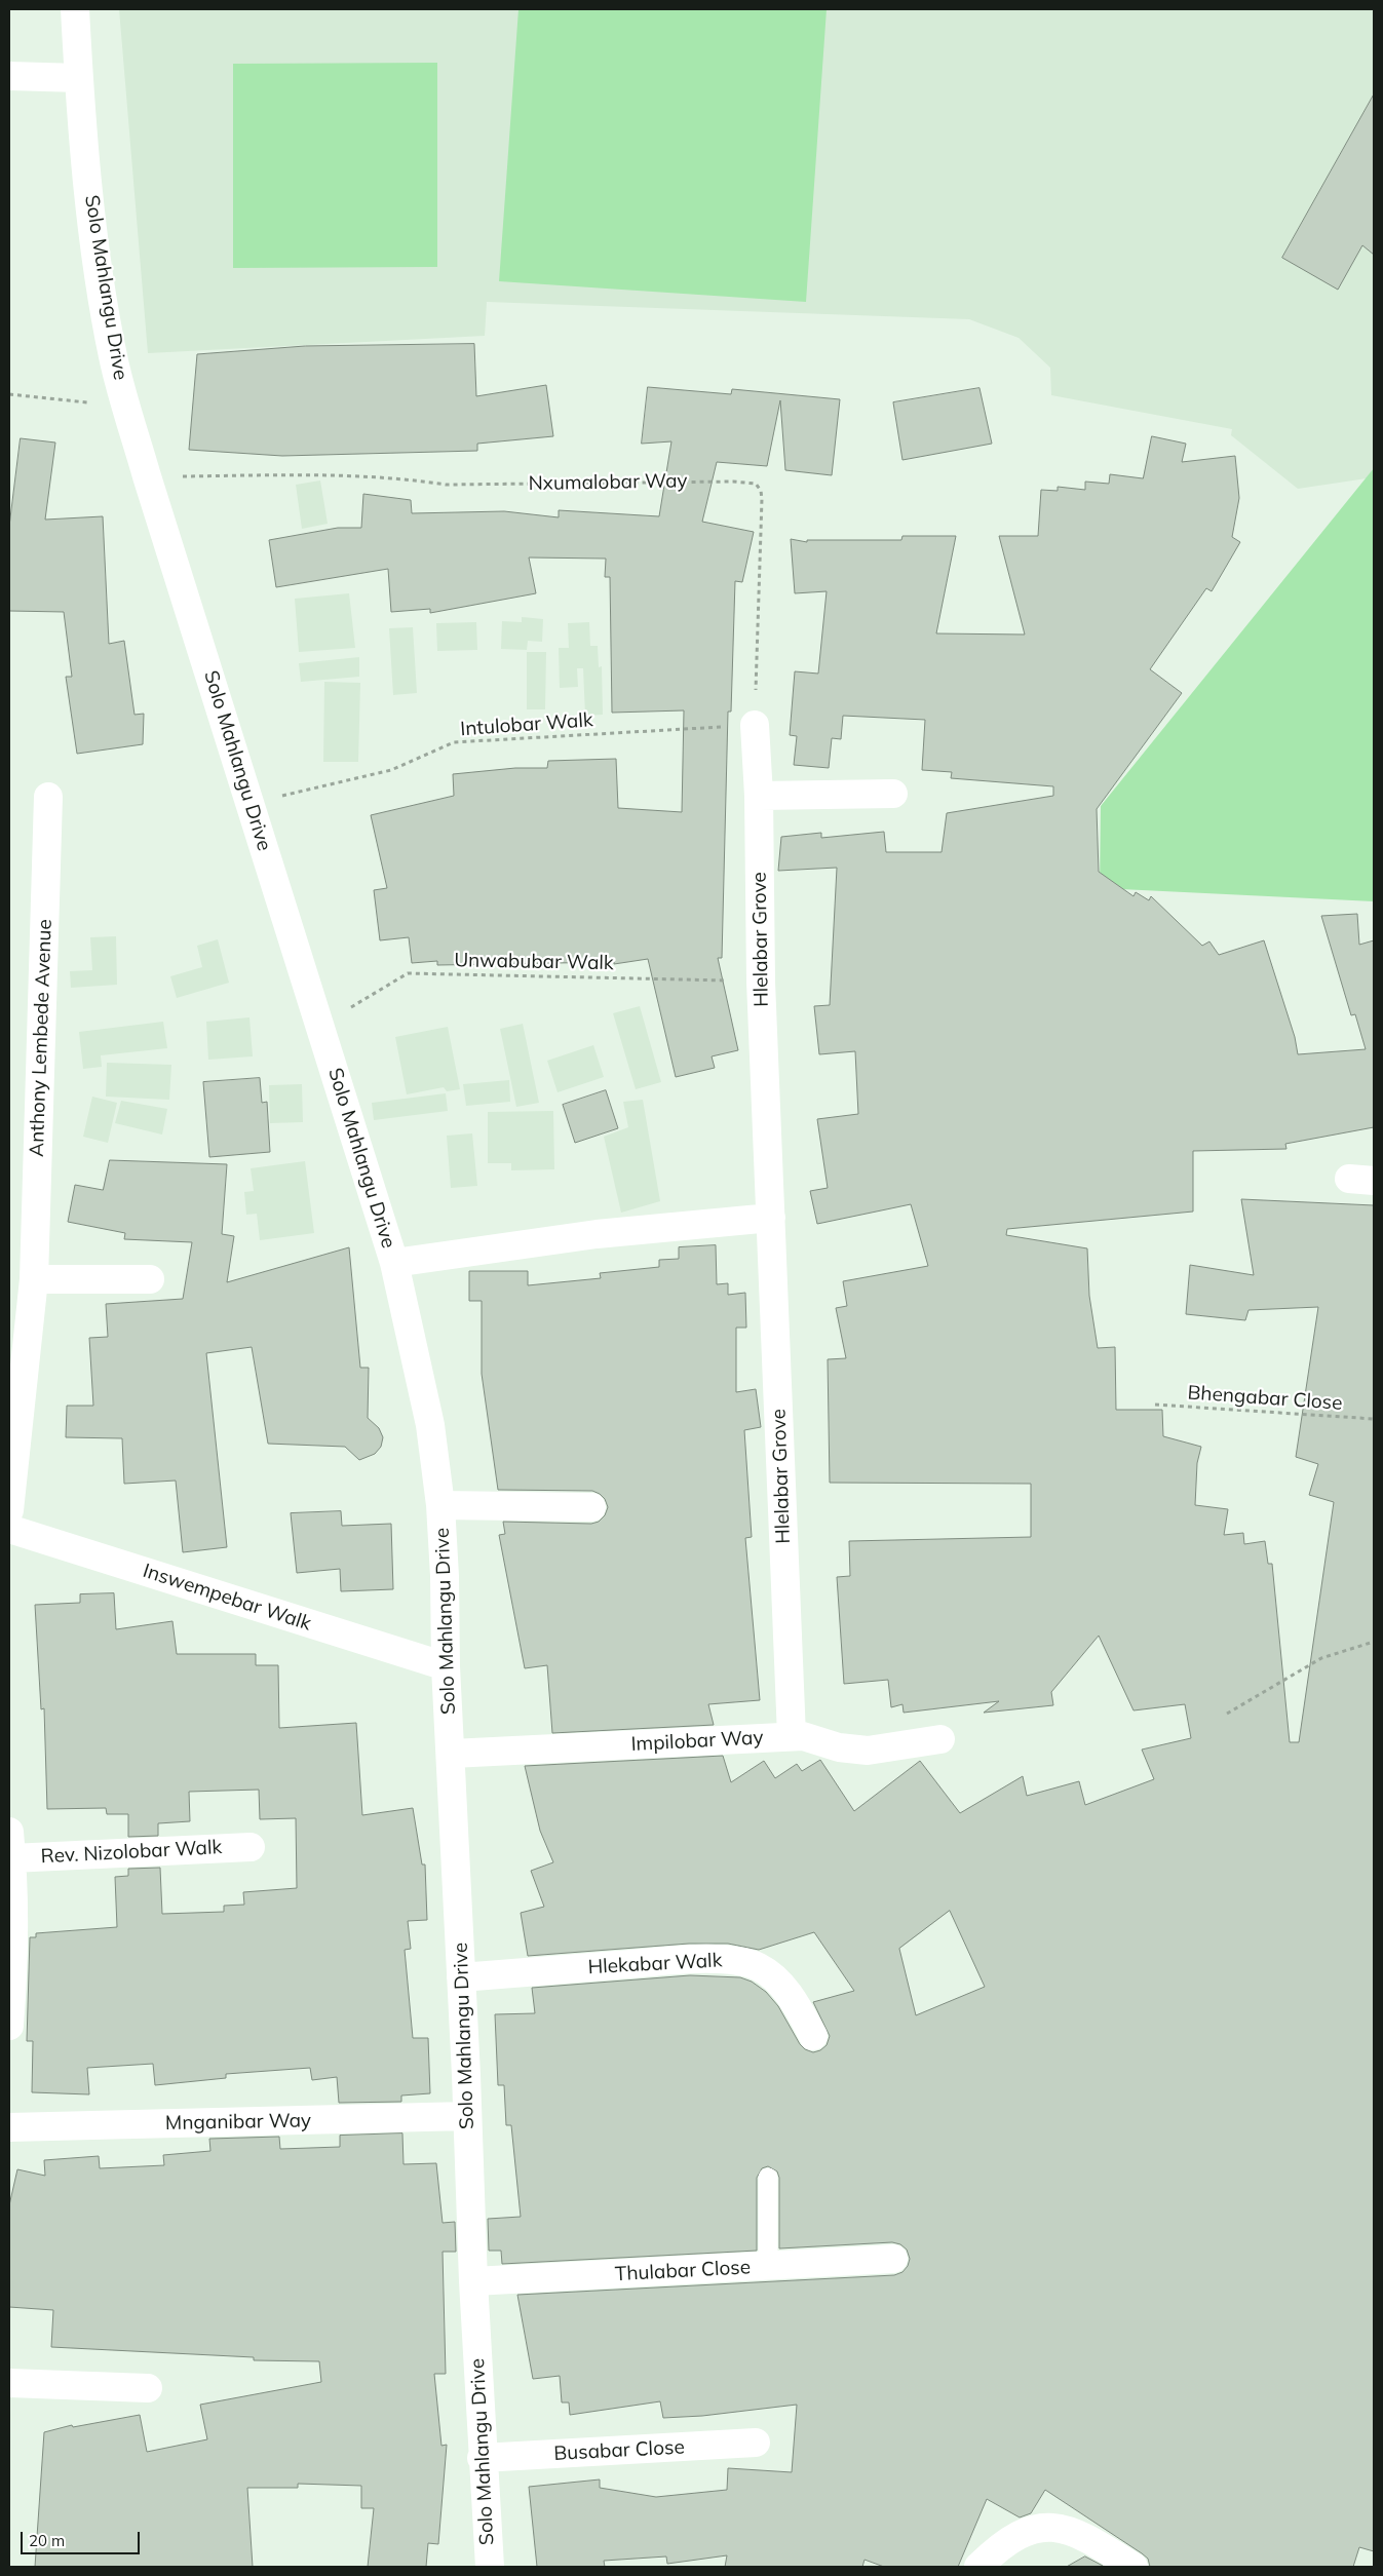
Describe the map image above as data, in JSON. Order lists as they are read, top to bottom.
{
  "streets": {
    "street": [
      "Solo Mahlangu Drive",
      "Hlelabar Grove",
      "Anthony Lembede Avenue",
      "Inswempebar Walk",
      "Impilobar Way",
      "Rev. Nizolobar Walk",
      "Hlekabar Walk",
      "Mnganibar Way",
      "Thulabar Close",
      "Busabar Close"
    ],
    "path": [
      "Nxumalobar Way",
      "Intulobar Walk",
      "Unwabubar Walk",
      "Bhengabar Close"
    ]
  },
  "crossings": [
    ["Solo Mahlangu Drive", "Nxumalobar Way"],
    ["Solo Mahlangu Drive", "Intulobar Walk"],
    ["Solo Mahlangu Drive", "Unwabubar Walk"],
    ["Solo Mahlangu Drive", "Inswempebar Walk"],
    ["Solo Mahlangu Drive", "Impilobar Way"],
    ["Solo Mahlangu Drive", "Hlekabar Walk"],
    ["Solo Mahlangu Drive", "Mnganibar Way"],
    ["Solo Mahlangu Drive", "Thulabar Close"],
    ["Solo Mahlangu Drive", "Busabar Close"],
    ["Nxumalobar Way", "Intulobar Walk"],
    ["Hlelabar Grove", "Unwabubar Walk"],
    ["Hlelabar Grove", "Impilobar Way"]
  ],
  "scale_bar": "20 m"
}
